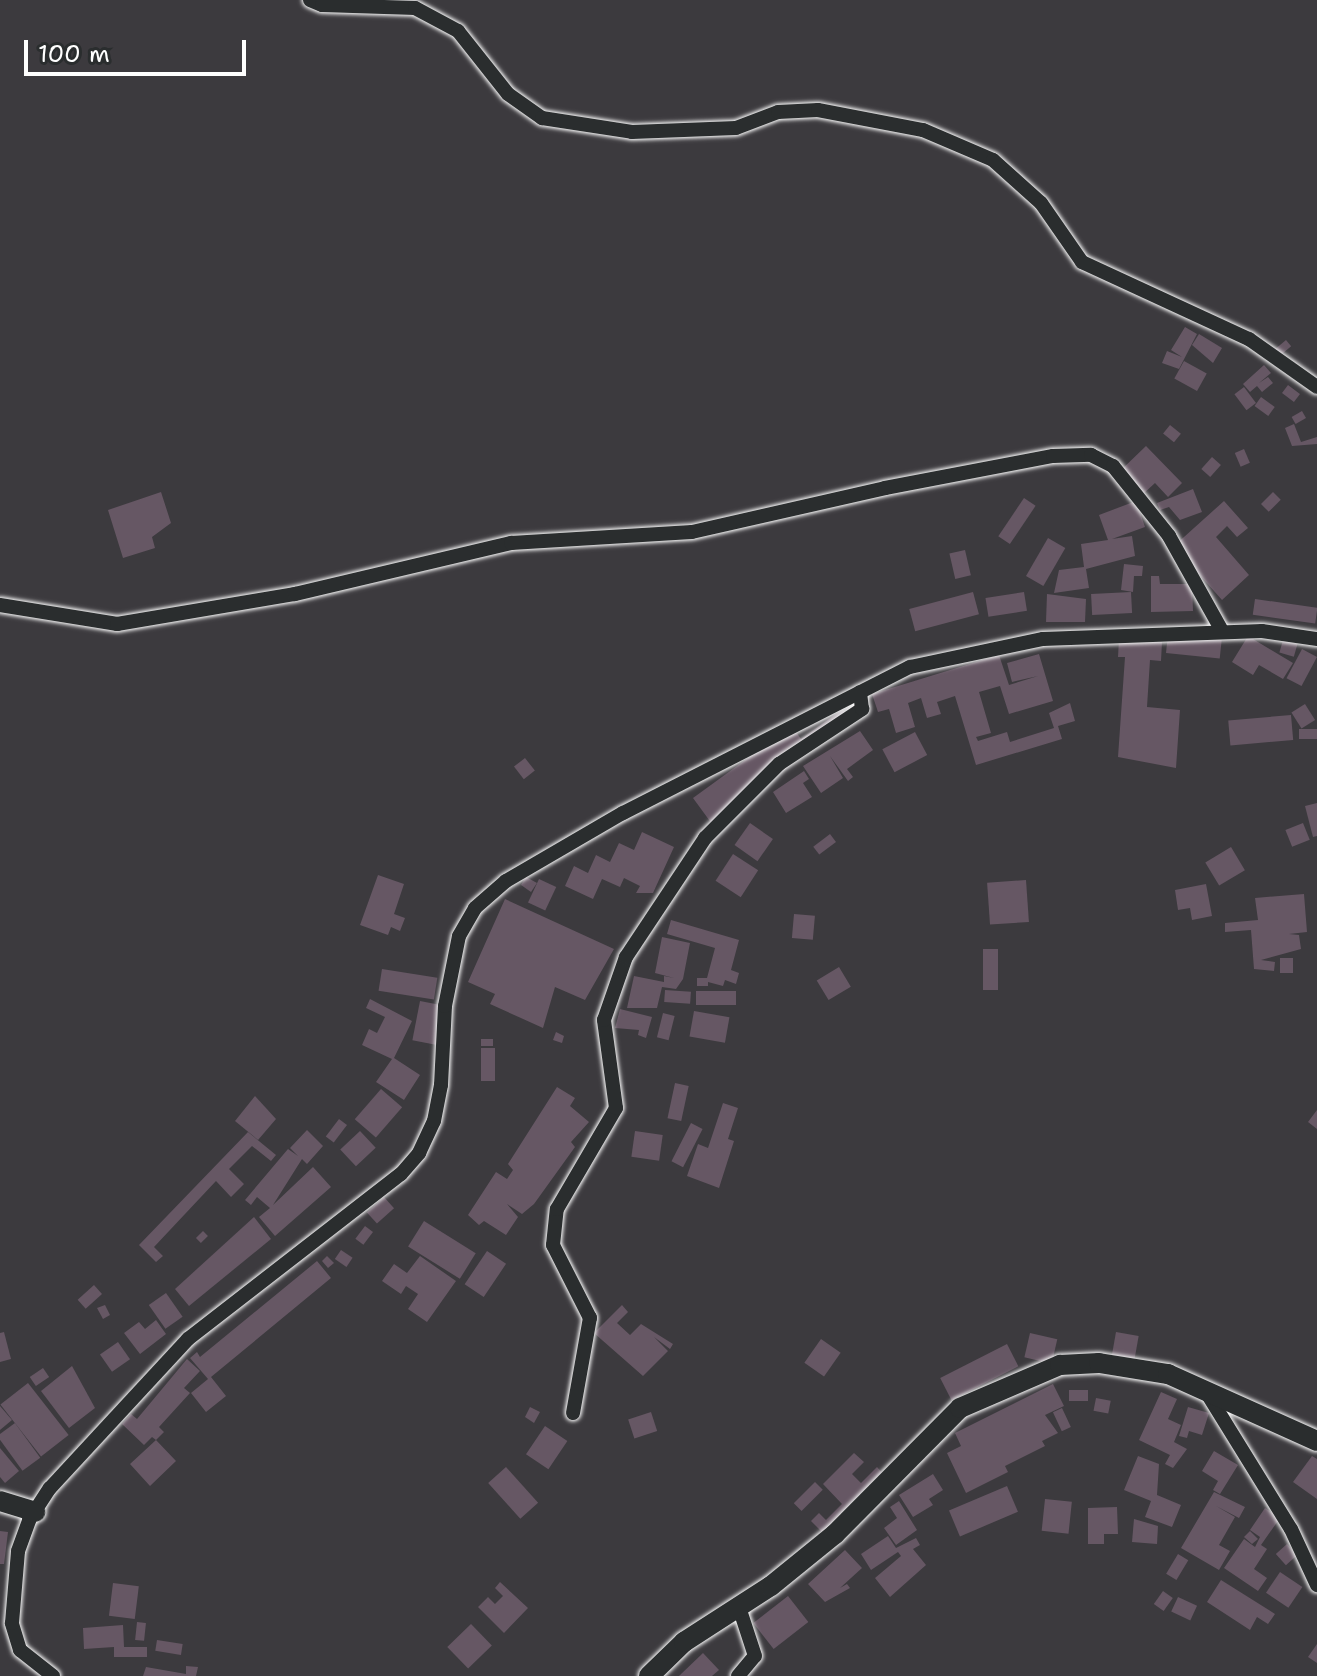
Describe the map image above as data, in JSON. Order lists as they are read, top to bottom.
{
  "scale_bar": "100 m"
}
